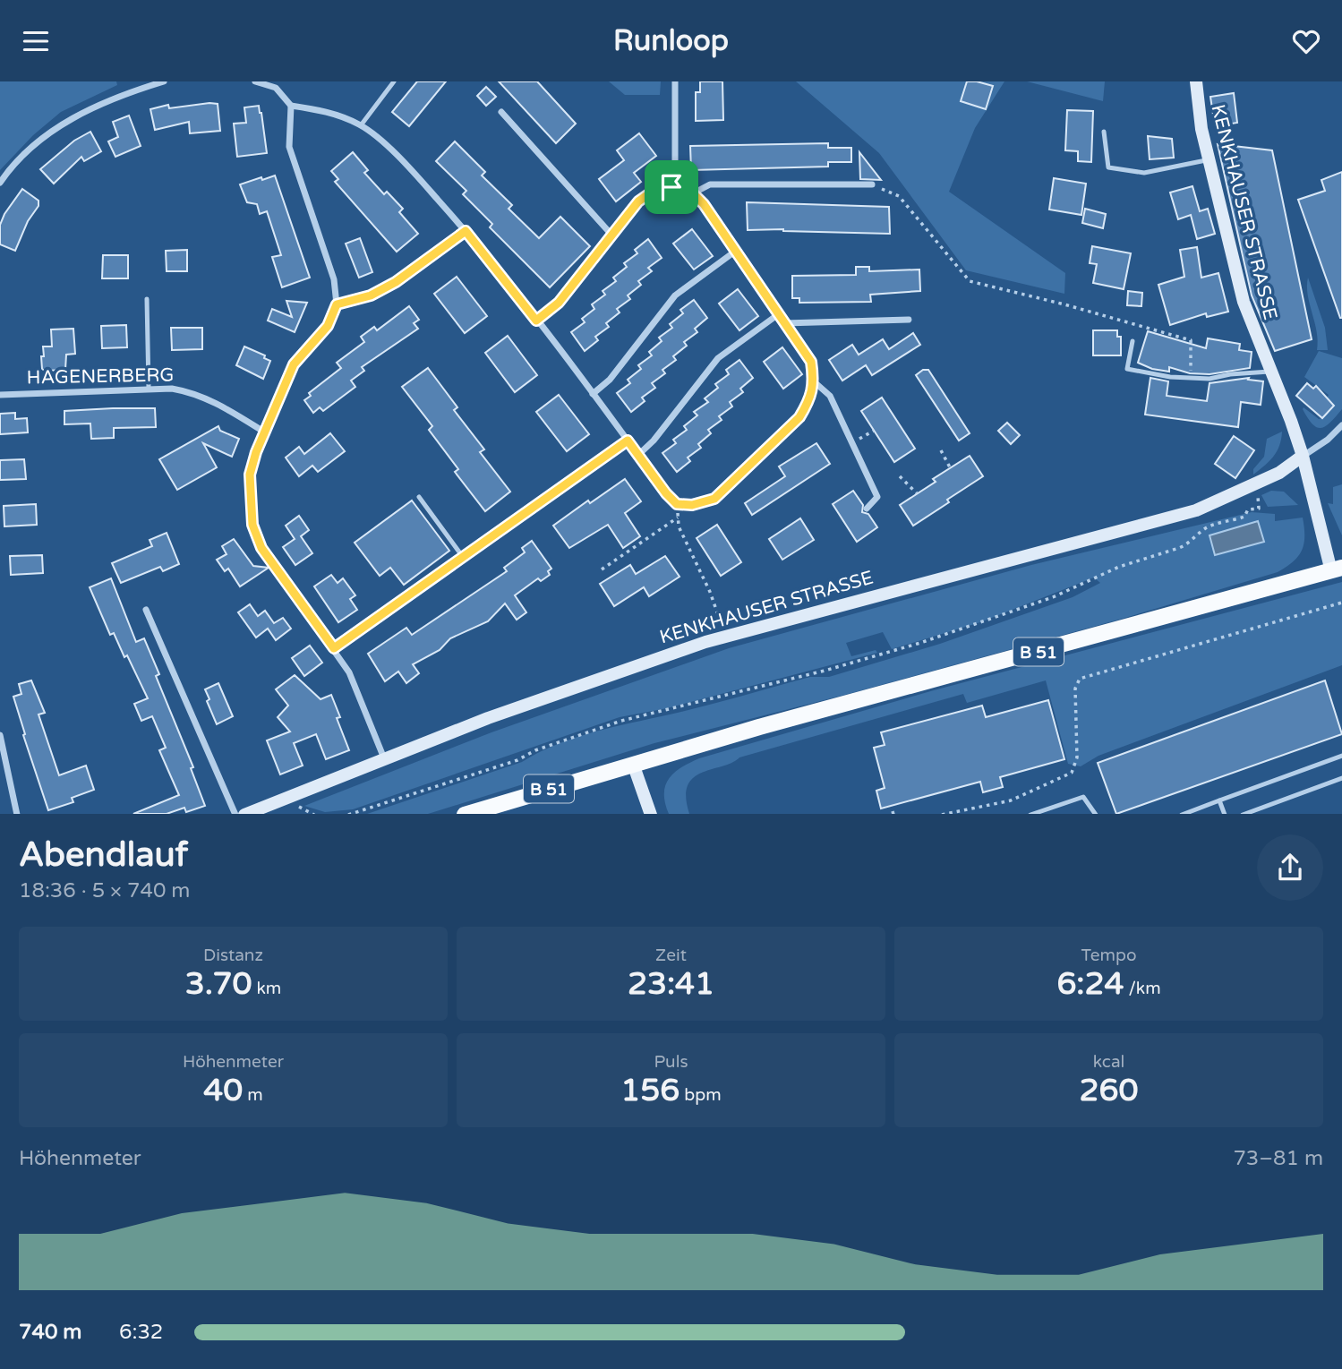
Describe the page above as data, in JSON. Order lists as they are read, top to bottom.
{
  "streets": {
    "main road": ["B 51"],
    "street": ["KENKHAUSER STRASSE", "HAGENERBERG"]
  },
  "crossings": [
    ["KENKHAUSER STRASSE", "B 51"]
  ],
  "page": {
    "header": "Runloop",
    "heading": ["Abendlauf", "18:36 · 5 × 740 m"],
    "stats": [
      ["Distanz", "3.70 km"],
      ["Zeit", "23:41"],
      ["Tempo", "6:24 /km"],
      ["Höhenmeter", "40 m"],
      ["Puls", "156 bpm"],
      ["kcal", "260"]
    ],
    "chart": ["Höhenmeter", "73–81 m"],
    "list": [
      {
        "name": "740 m",
        "note": "6:32"
      }
    ]
  }
}
